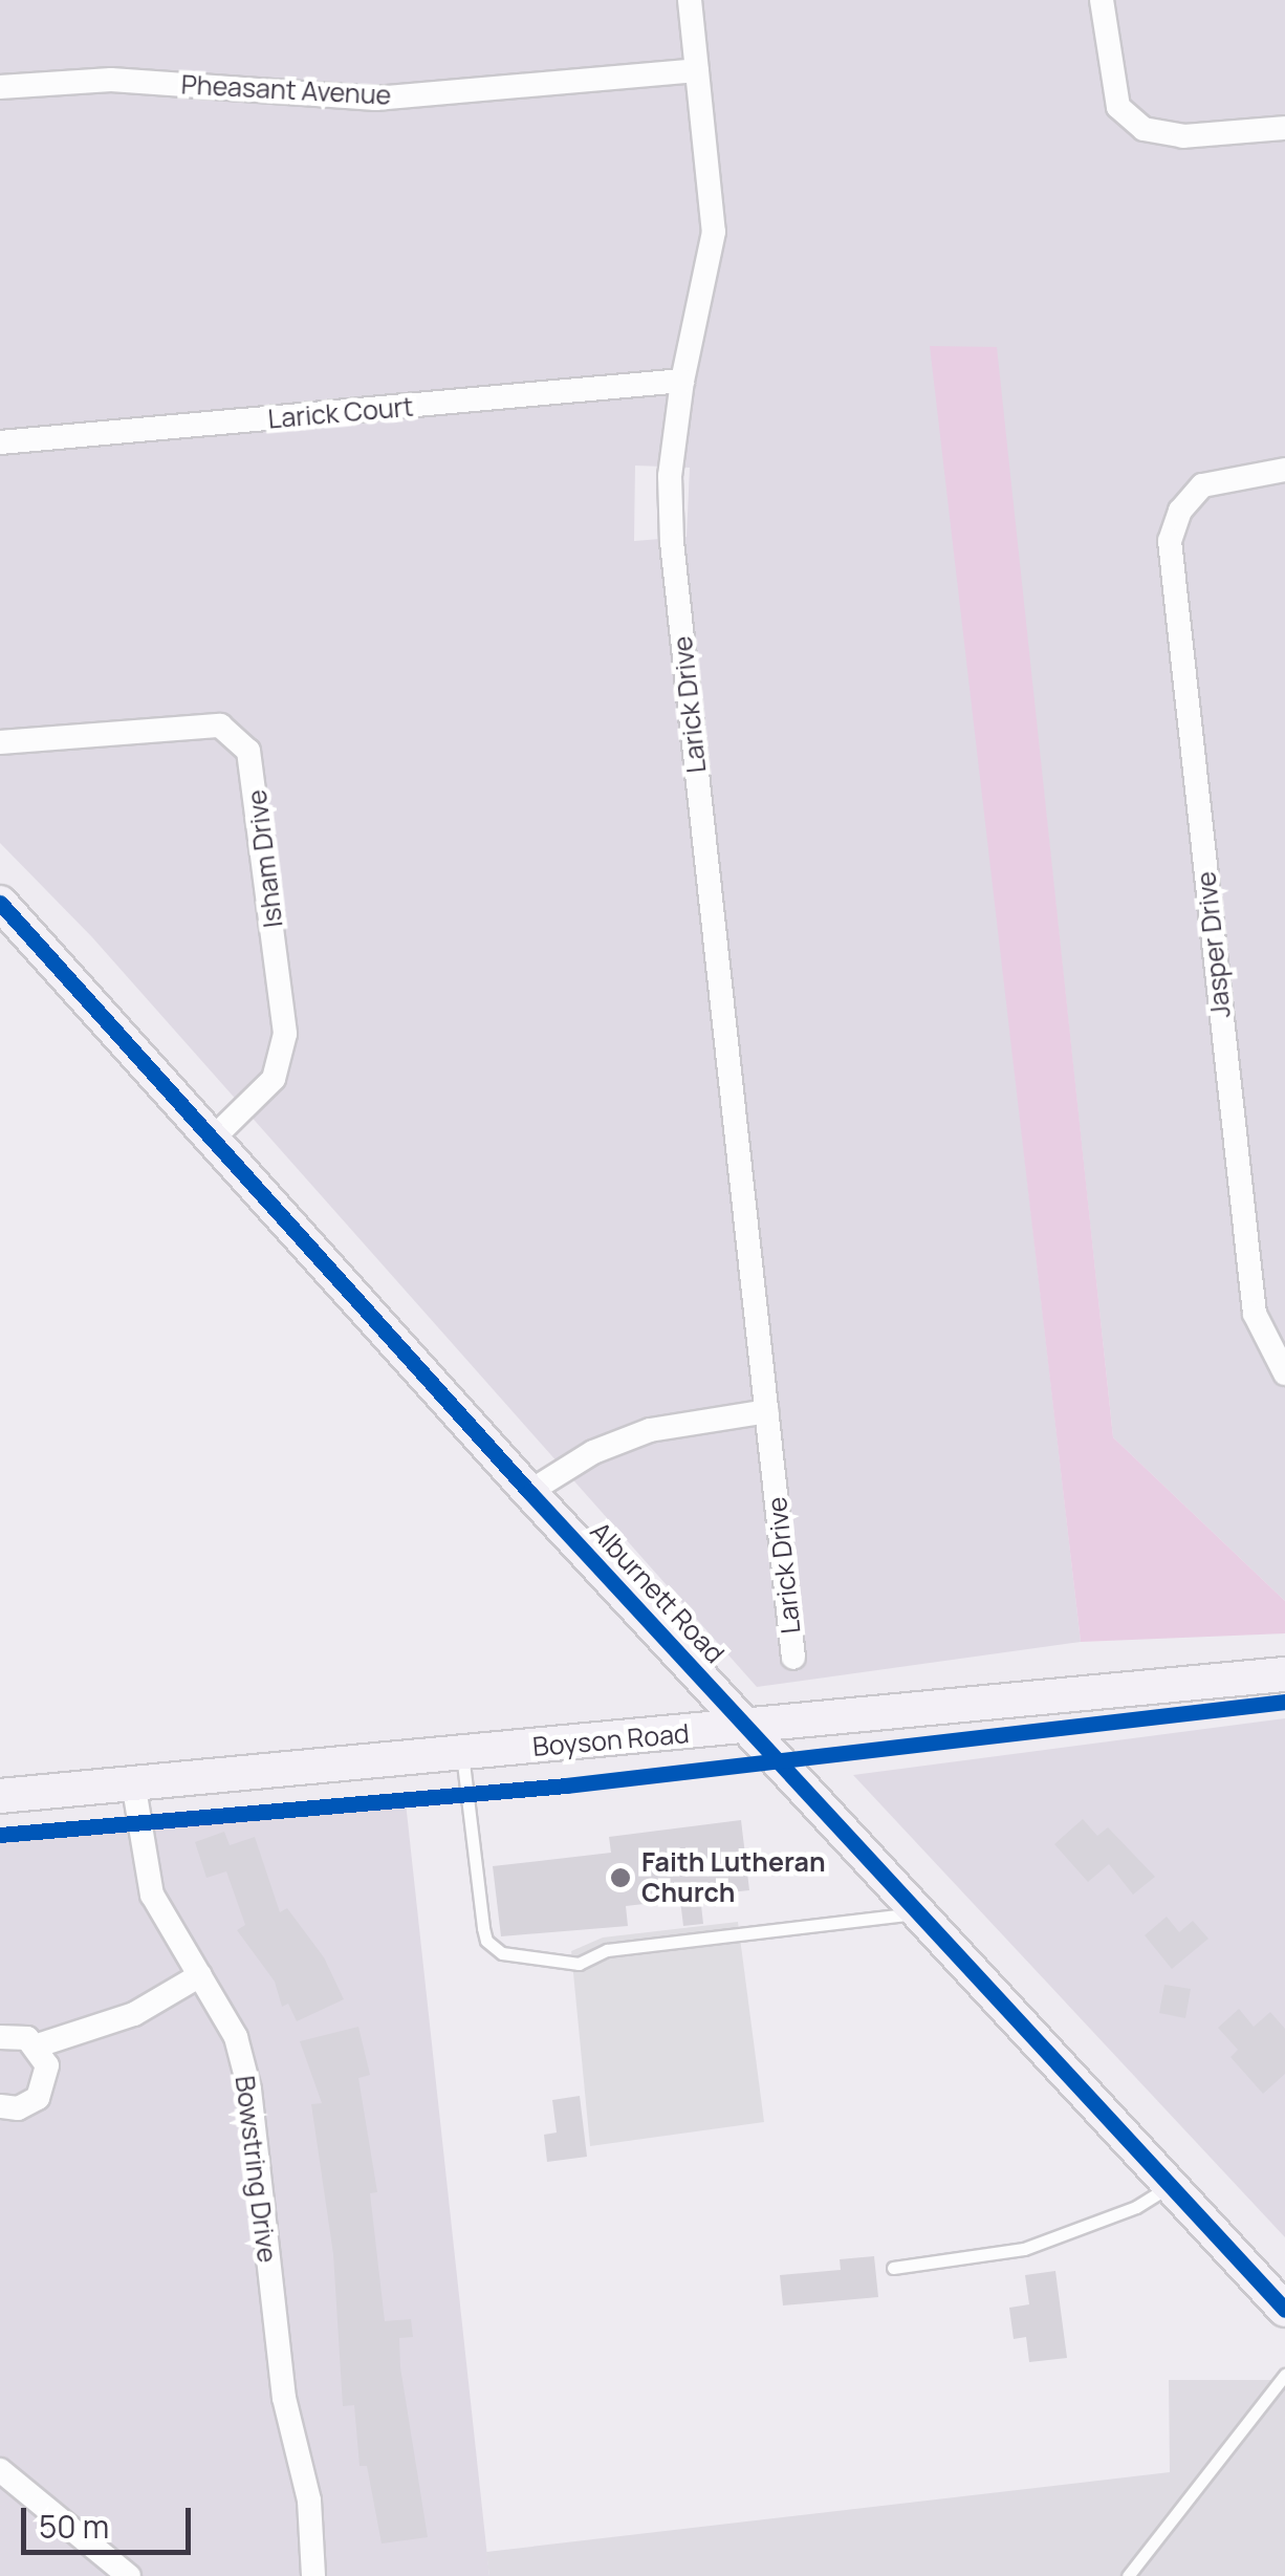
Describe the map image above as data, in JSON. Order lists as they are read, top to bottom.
{
  "streets": {
    "street": [
      "Pheasant Avenue",
      "Larick Court",
      "Larick Drive",
      "Isham Drive",
      "Jasper Drive",
      "Alburnett Road",
      "Boyson Road",
      "Bowstring Drive"
    ]
  },
  "crossings": [
    ["Pheasant Avenue", "Larick Drive"],
    ["Larick Court", "Larick Drive"],
    ["Isham Drive", "Alburnett Road"],
    ["Alburnett Road", "Boyson Road"],
    ["Boyson Road", "Bowstring Drive"]
  ],
  "places": ["Faith Lutheran Church"],
  "scale_bar": "50 m"
}
